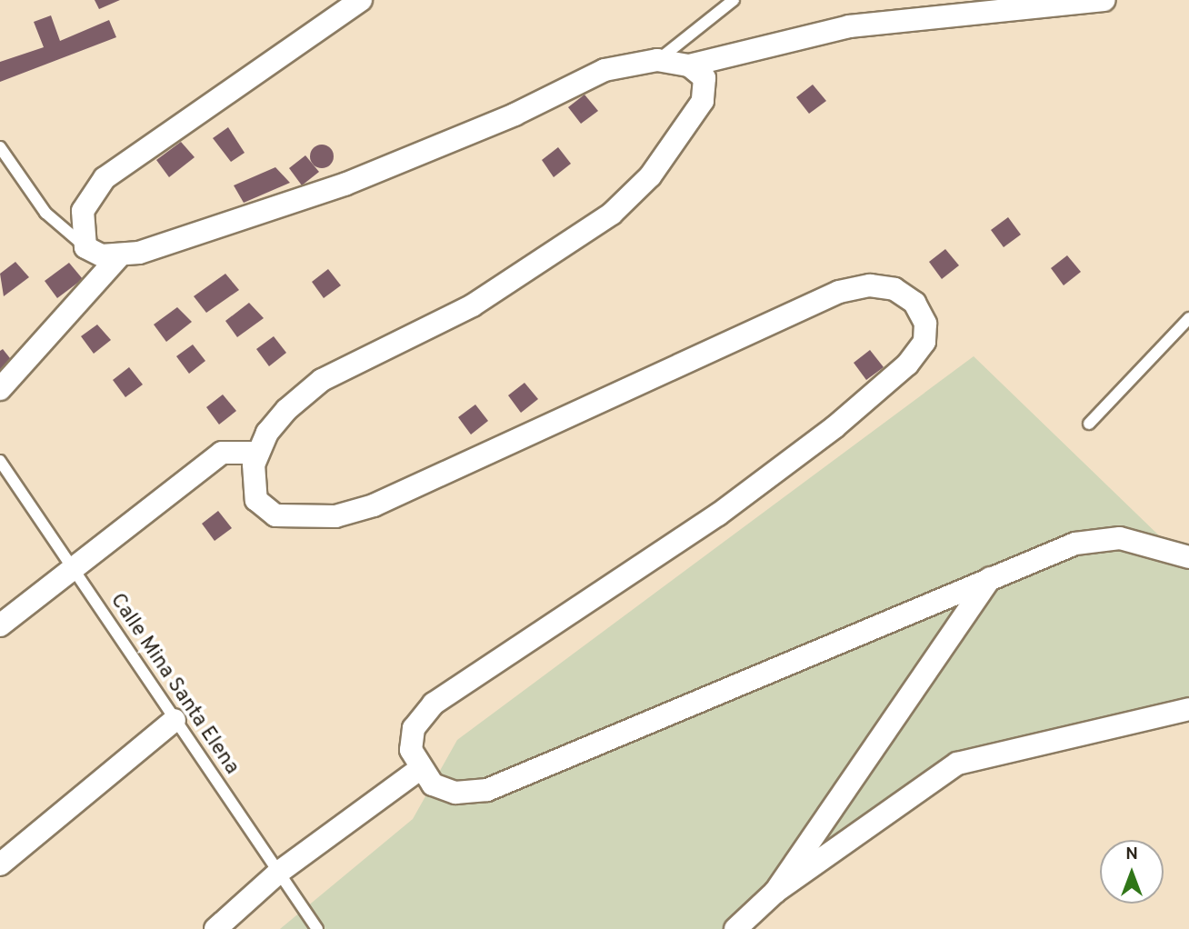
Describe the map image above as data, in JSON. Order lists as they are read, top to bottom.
{
  "streets": {
    "lane": ["Calle Mina Santa Elena"]
  },
  "north": "top"
}
